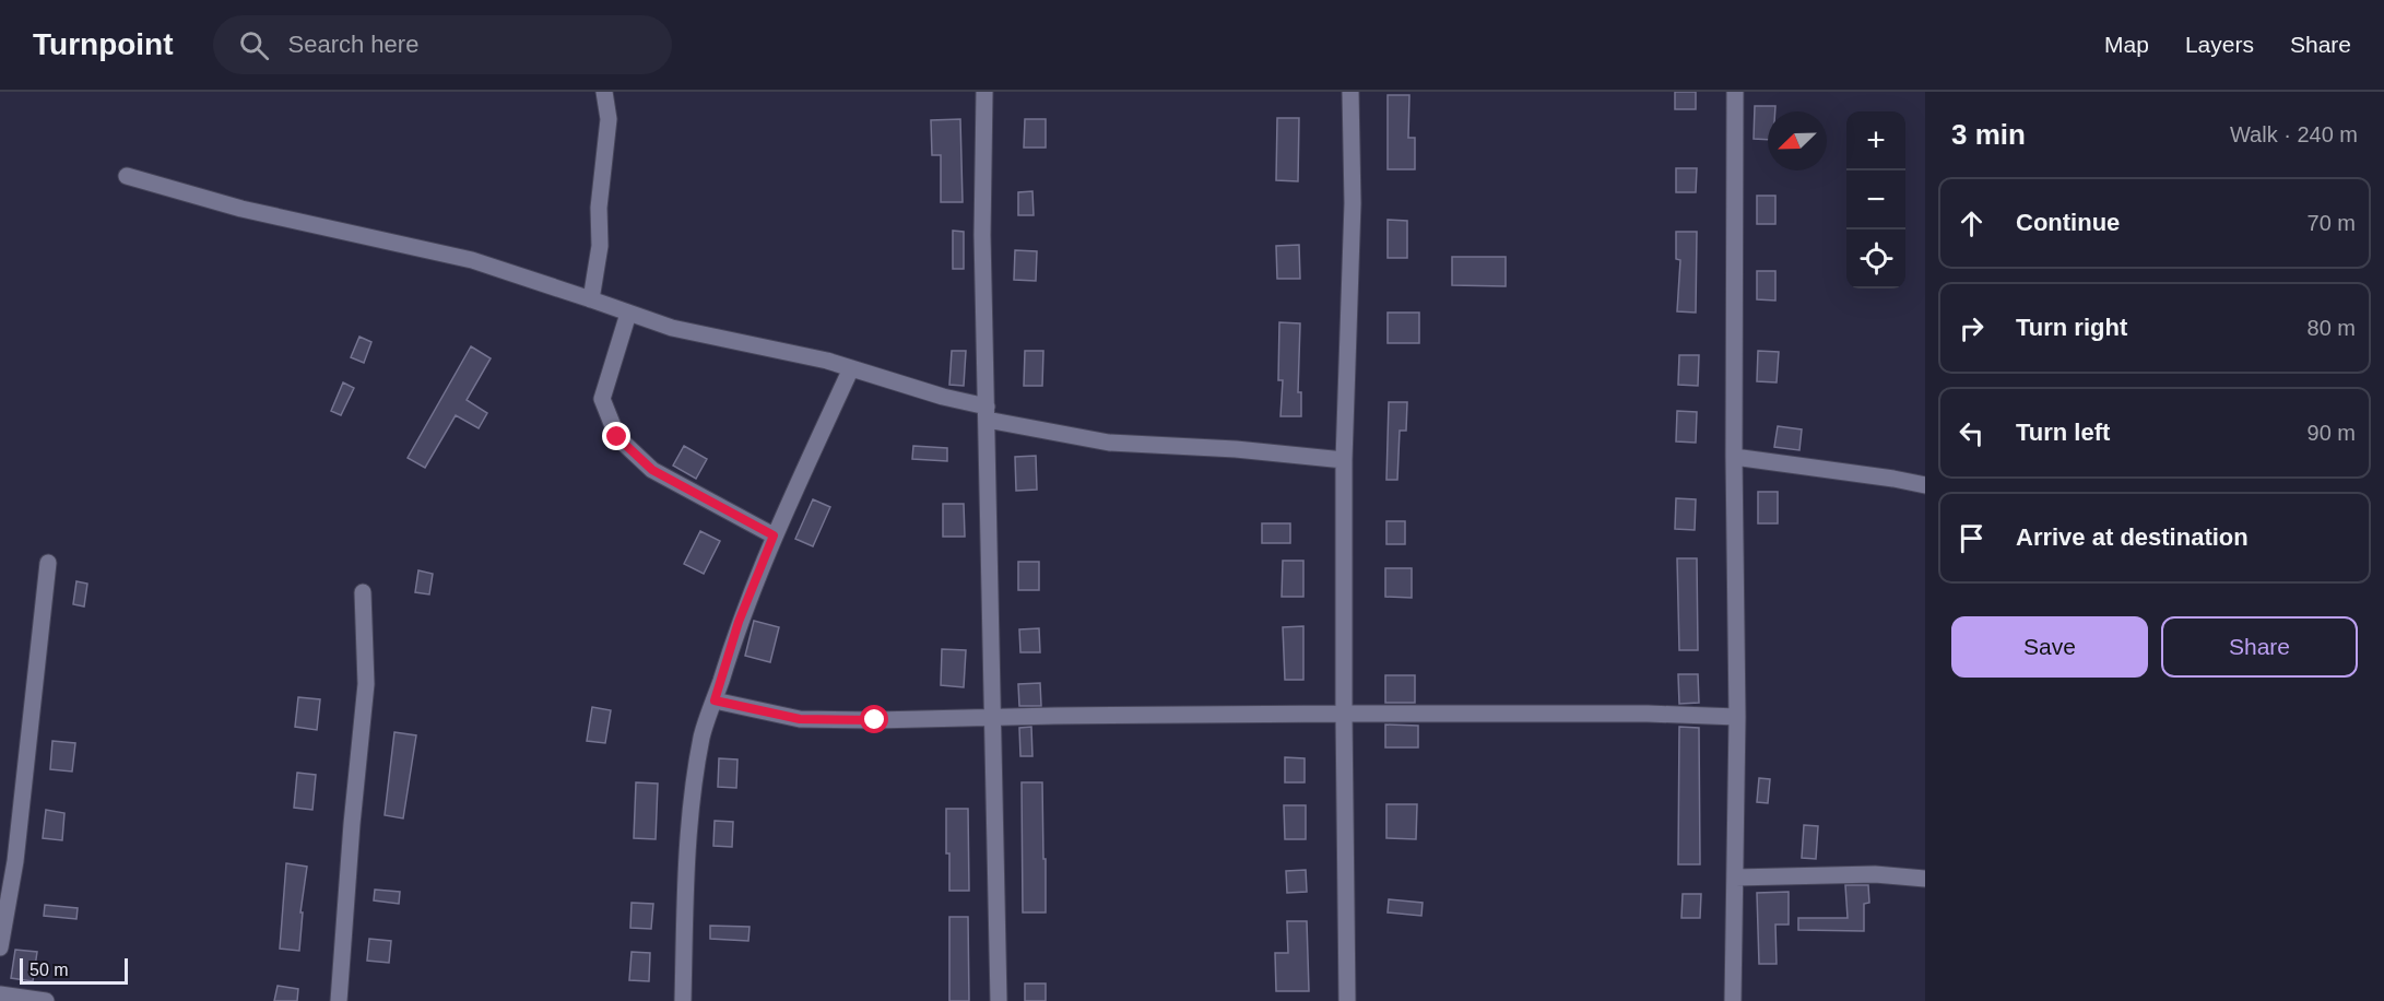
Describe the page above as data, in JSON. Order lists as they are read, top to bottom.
{
  "scale_bar": "50 m",
  "north": "bottom left",
  "page": {
    "header": "Turnpoint",
    "search": "Search here",
    "nav": ["Map", "Layers", "Share"],
    "heading": ["3 min", "Walk · 240 m"],
    "map_buttons": ["+", "−"],
    "list": [
      ["Continue", "70 m"],
      ["Turn right", "80 m"],
      ["Turn left", "90 m"],
      "Arrive at destination"
    ],
    "buttons": ["Save", "Share"],
    "scale": "50 m"
  }
}
